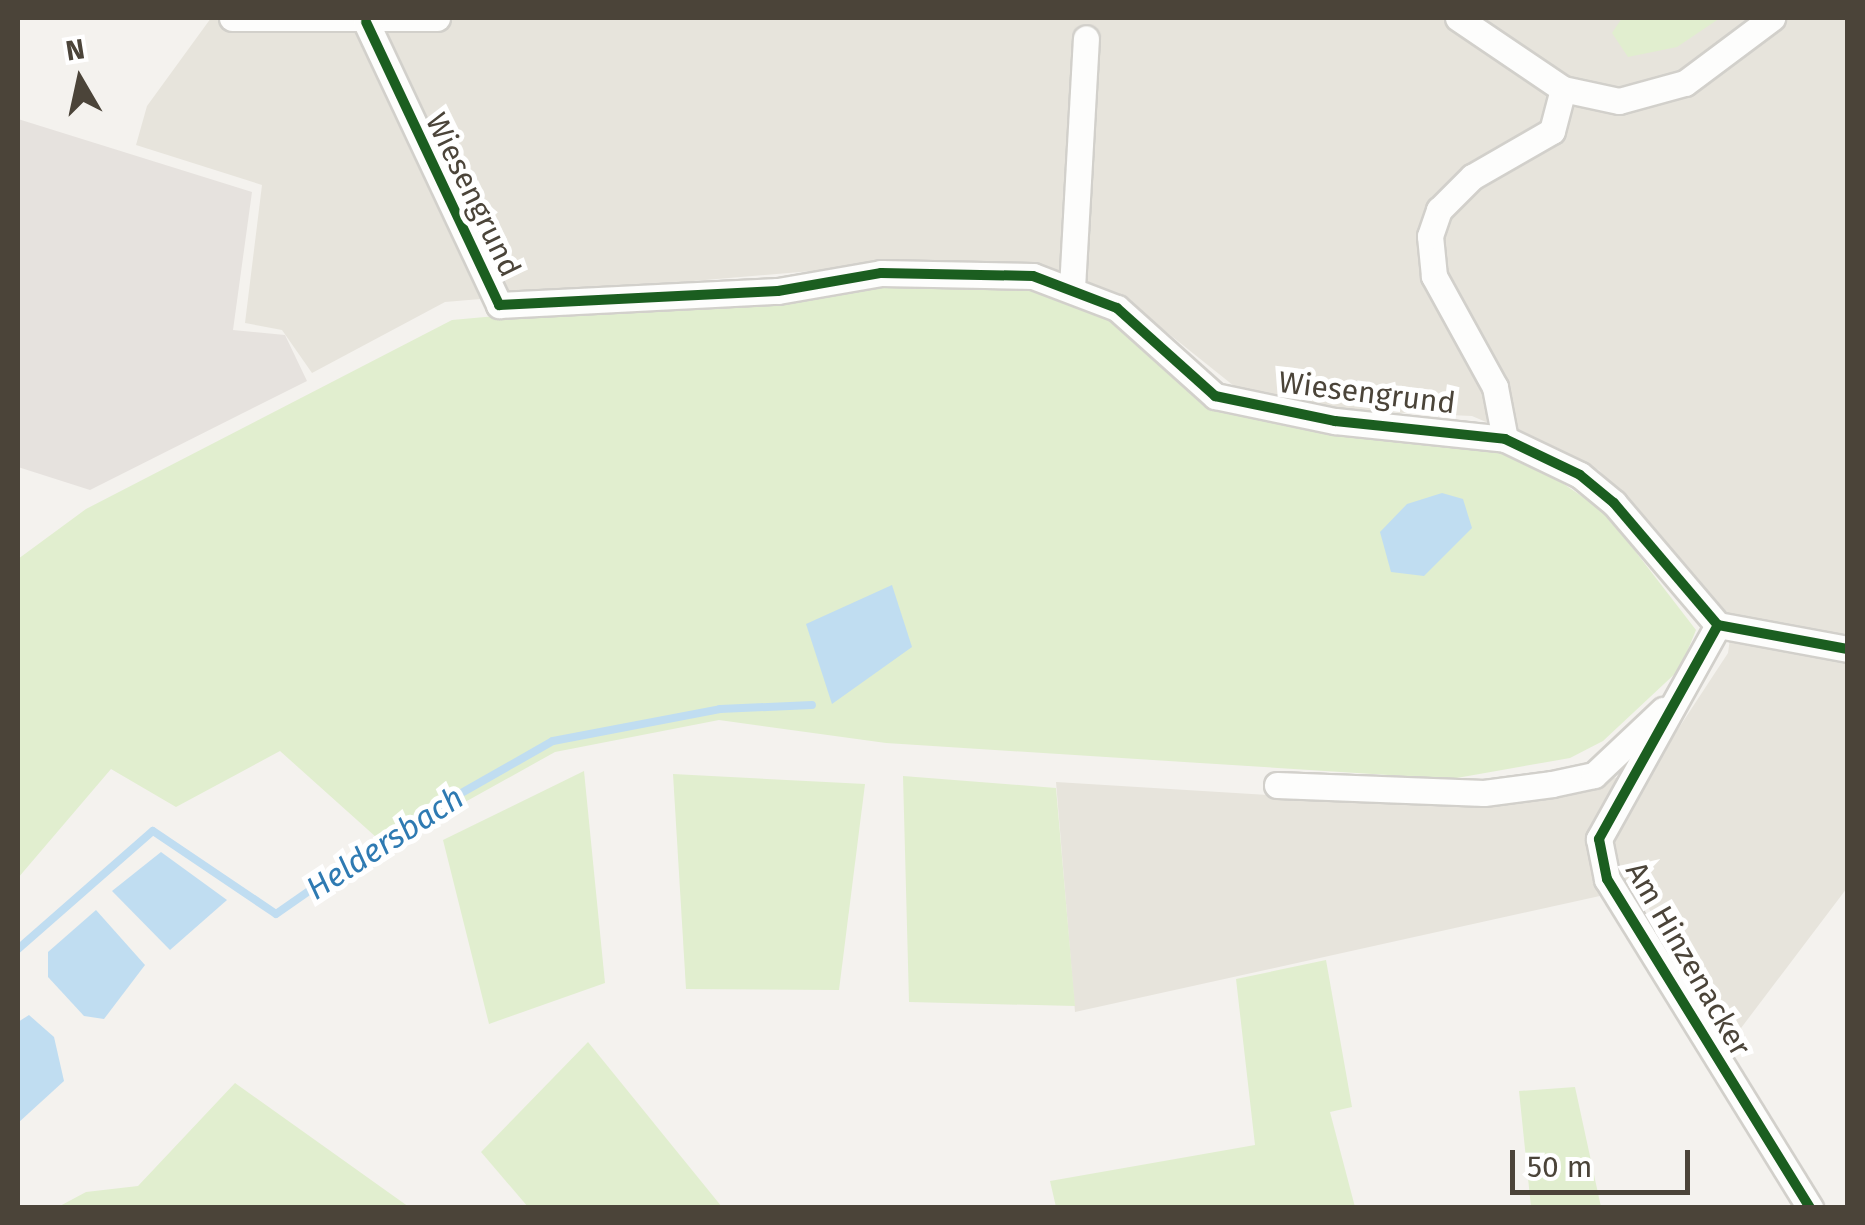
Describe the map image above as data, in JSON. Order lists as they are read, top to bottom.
{
  "streets": {
    "street": ["Wiesengrund", "Am Hinzenacker"]
  },
  "crossings": [
    ["Wiesengrund", "Am Hinzenacker"]
  ],
  "water": ["Heldersbach"],
  "scale_bar": "50 m",
  "north": "top"
}
